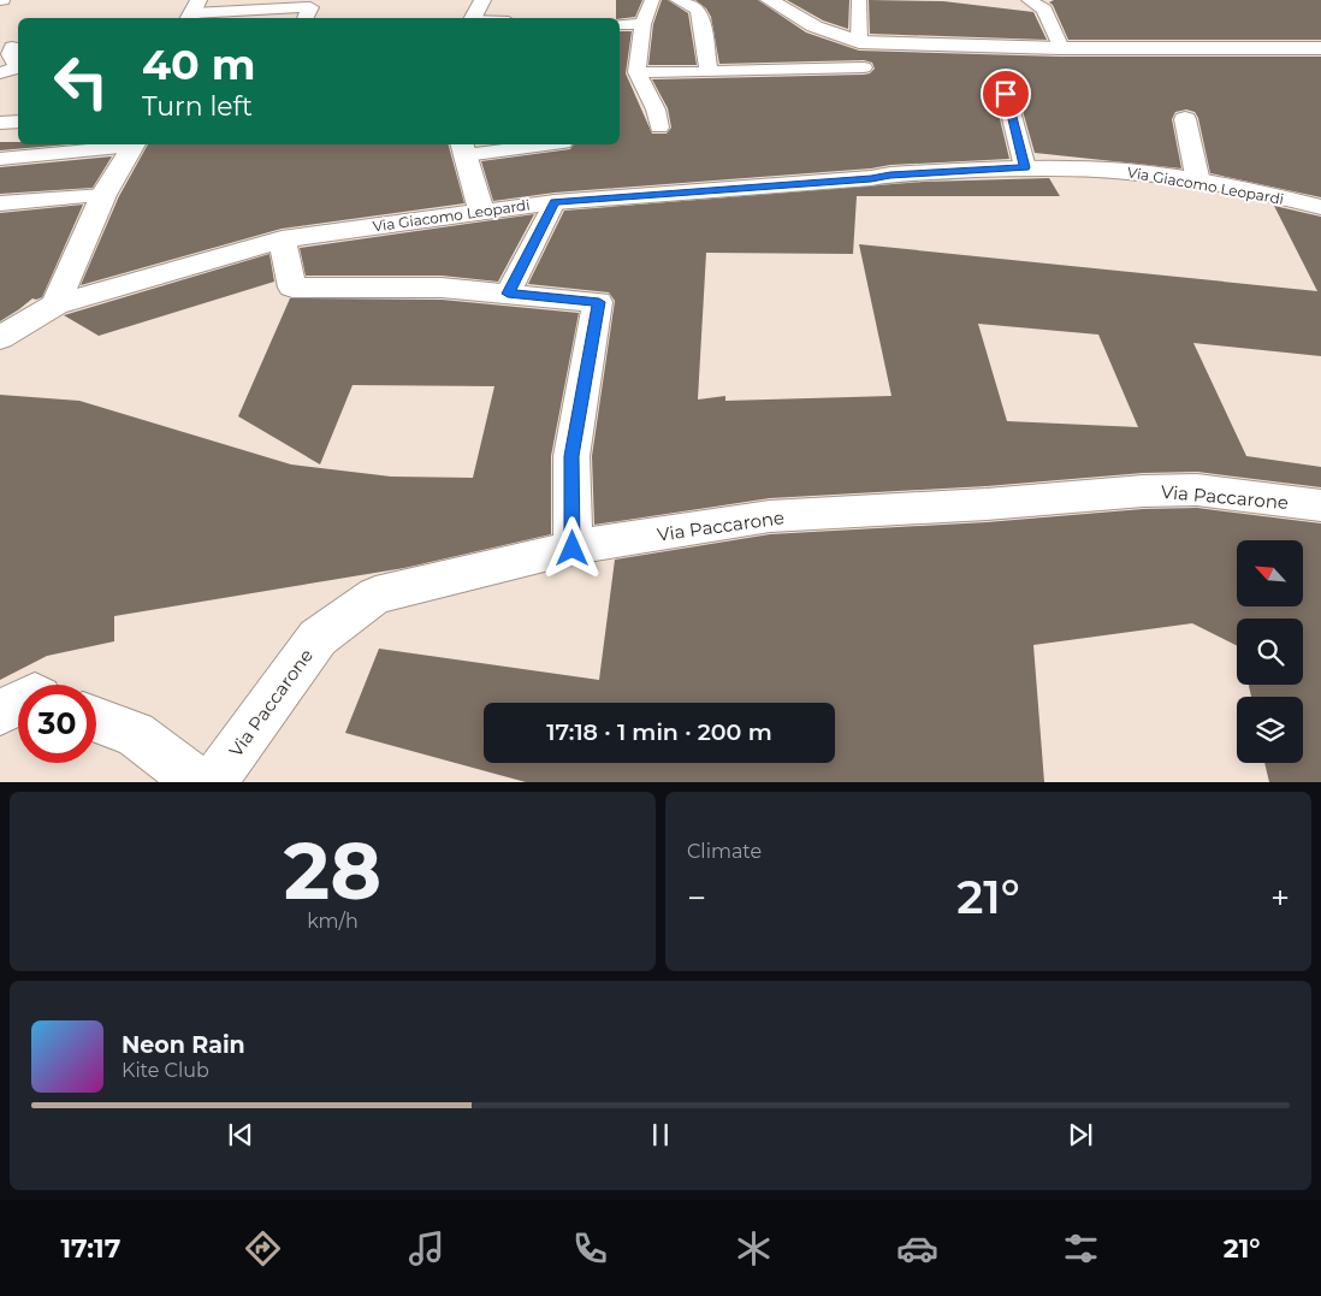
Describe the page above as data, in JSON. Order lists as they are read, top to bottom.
{
  "streets": {
    "street": ["Via Giacomo Leopardi", "Via Paccarone"]
  },
  "north": "top left",
  "page": {
    "turn": ["40 m", "Turn left"],
    "limit": "30",
    "trip": "17:18 · 1 min · 200 m",
    "tile": [
      ["28", "km/h"],
      "Climate"
    ],
    "heat": ["−", "21°", "+"],
    "song": ["Neon Rain", "Kite Club"],
    "tabs": ["17:17", "21°"]
  }
}
